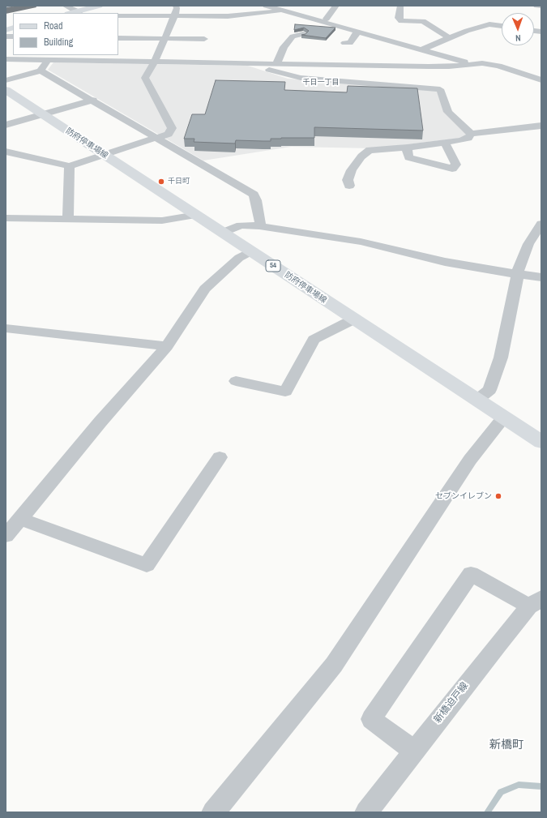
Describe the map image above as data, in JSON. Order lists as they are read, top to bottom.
{
  "streets": {
    "main road": ["防府停車場線", "54"],
    "street": ["新橋迫戸線"]
  },
  "districts": ["千日一丁目", "新橋町"],
  "places": ["千日町", "セブンイレブン"],
  "legend": ["Road", "Building"],
  "north": "bottom"
}
